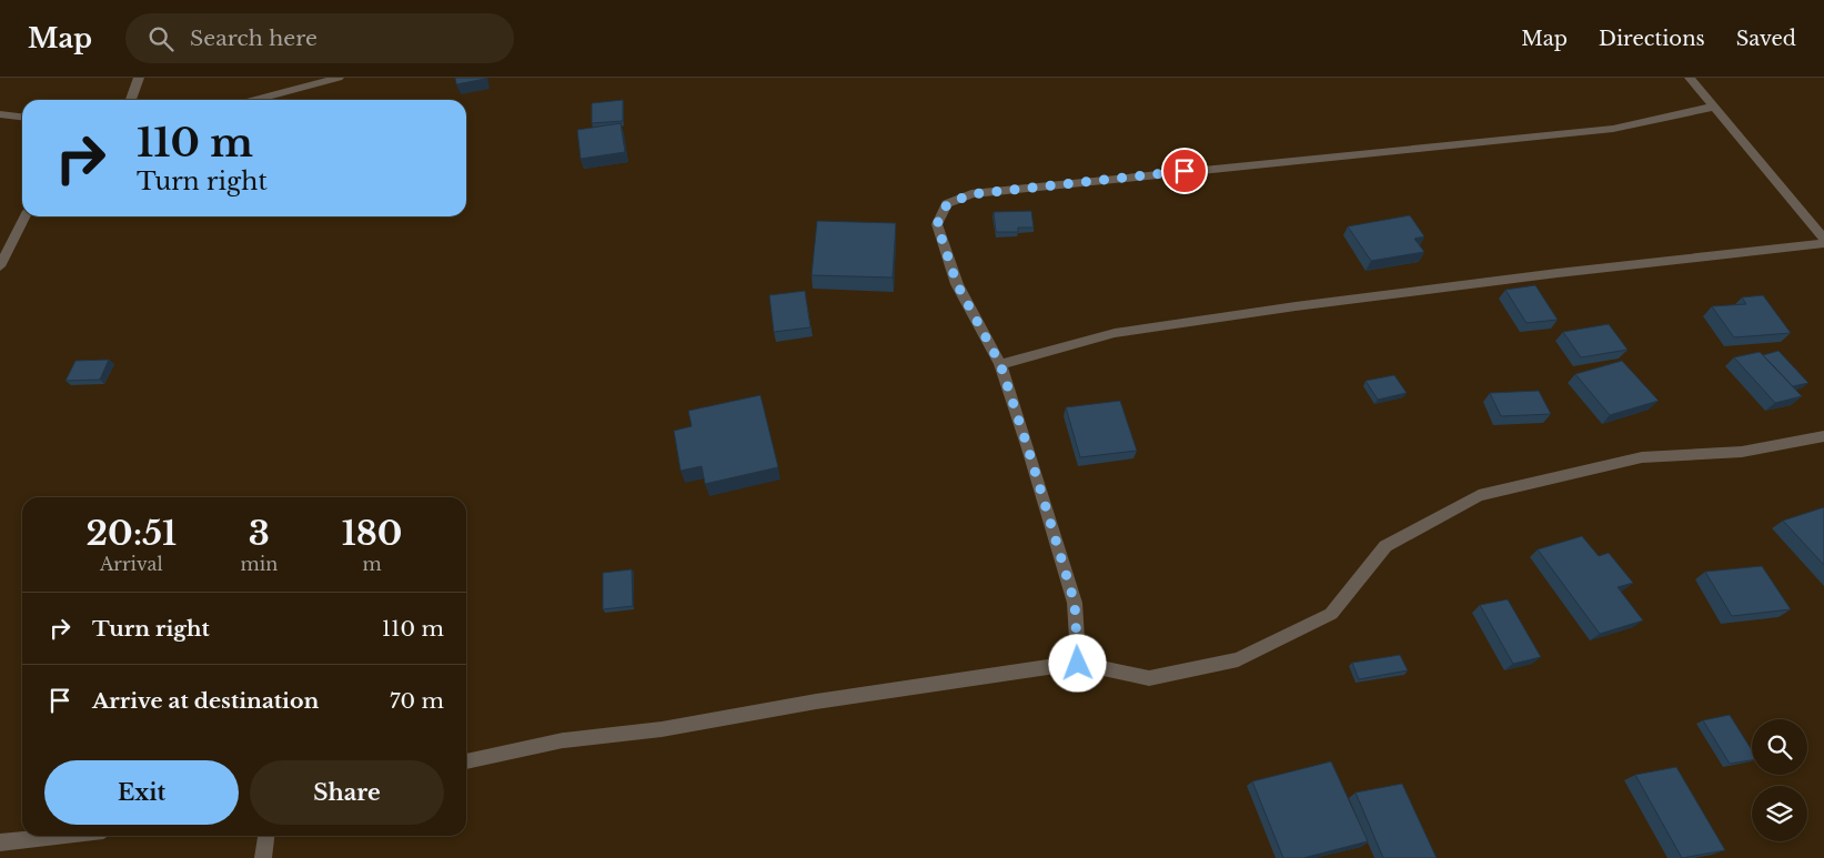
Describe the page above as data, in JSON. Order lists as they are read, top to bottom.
{
  "page": {
    "header": "Map",
    "search": "Search here",
    "nav": ["Map", "Directions", "Saved"],
    "turn": ["110 m", "Turn right"],
    "eta": [
      "20:51",
      "Arrival",
      "3",
      "min",
      "180",
      "m"
    ],
    "list": [
      {
        "name": "Turn right",
        "value": "110 m"
      },
      {
        "name": "Arrive at destination",
        "value": "70 m"
      }
    ],
    "buttons": ["Exit", "Share"]
  }
}
